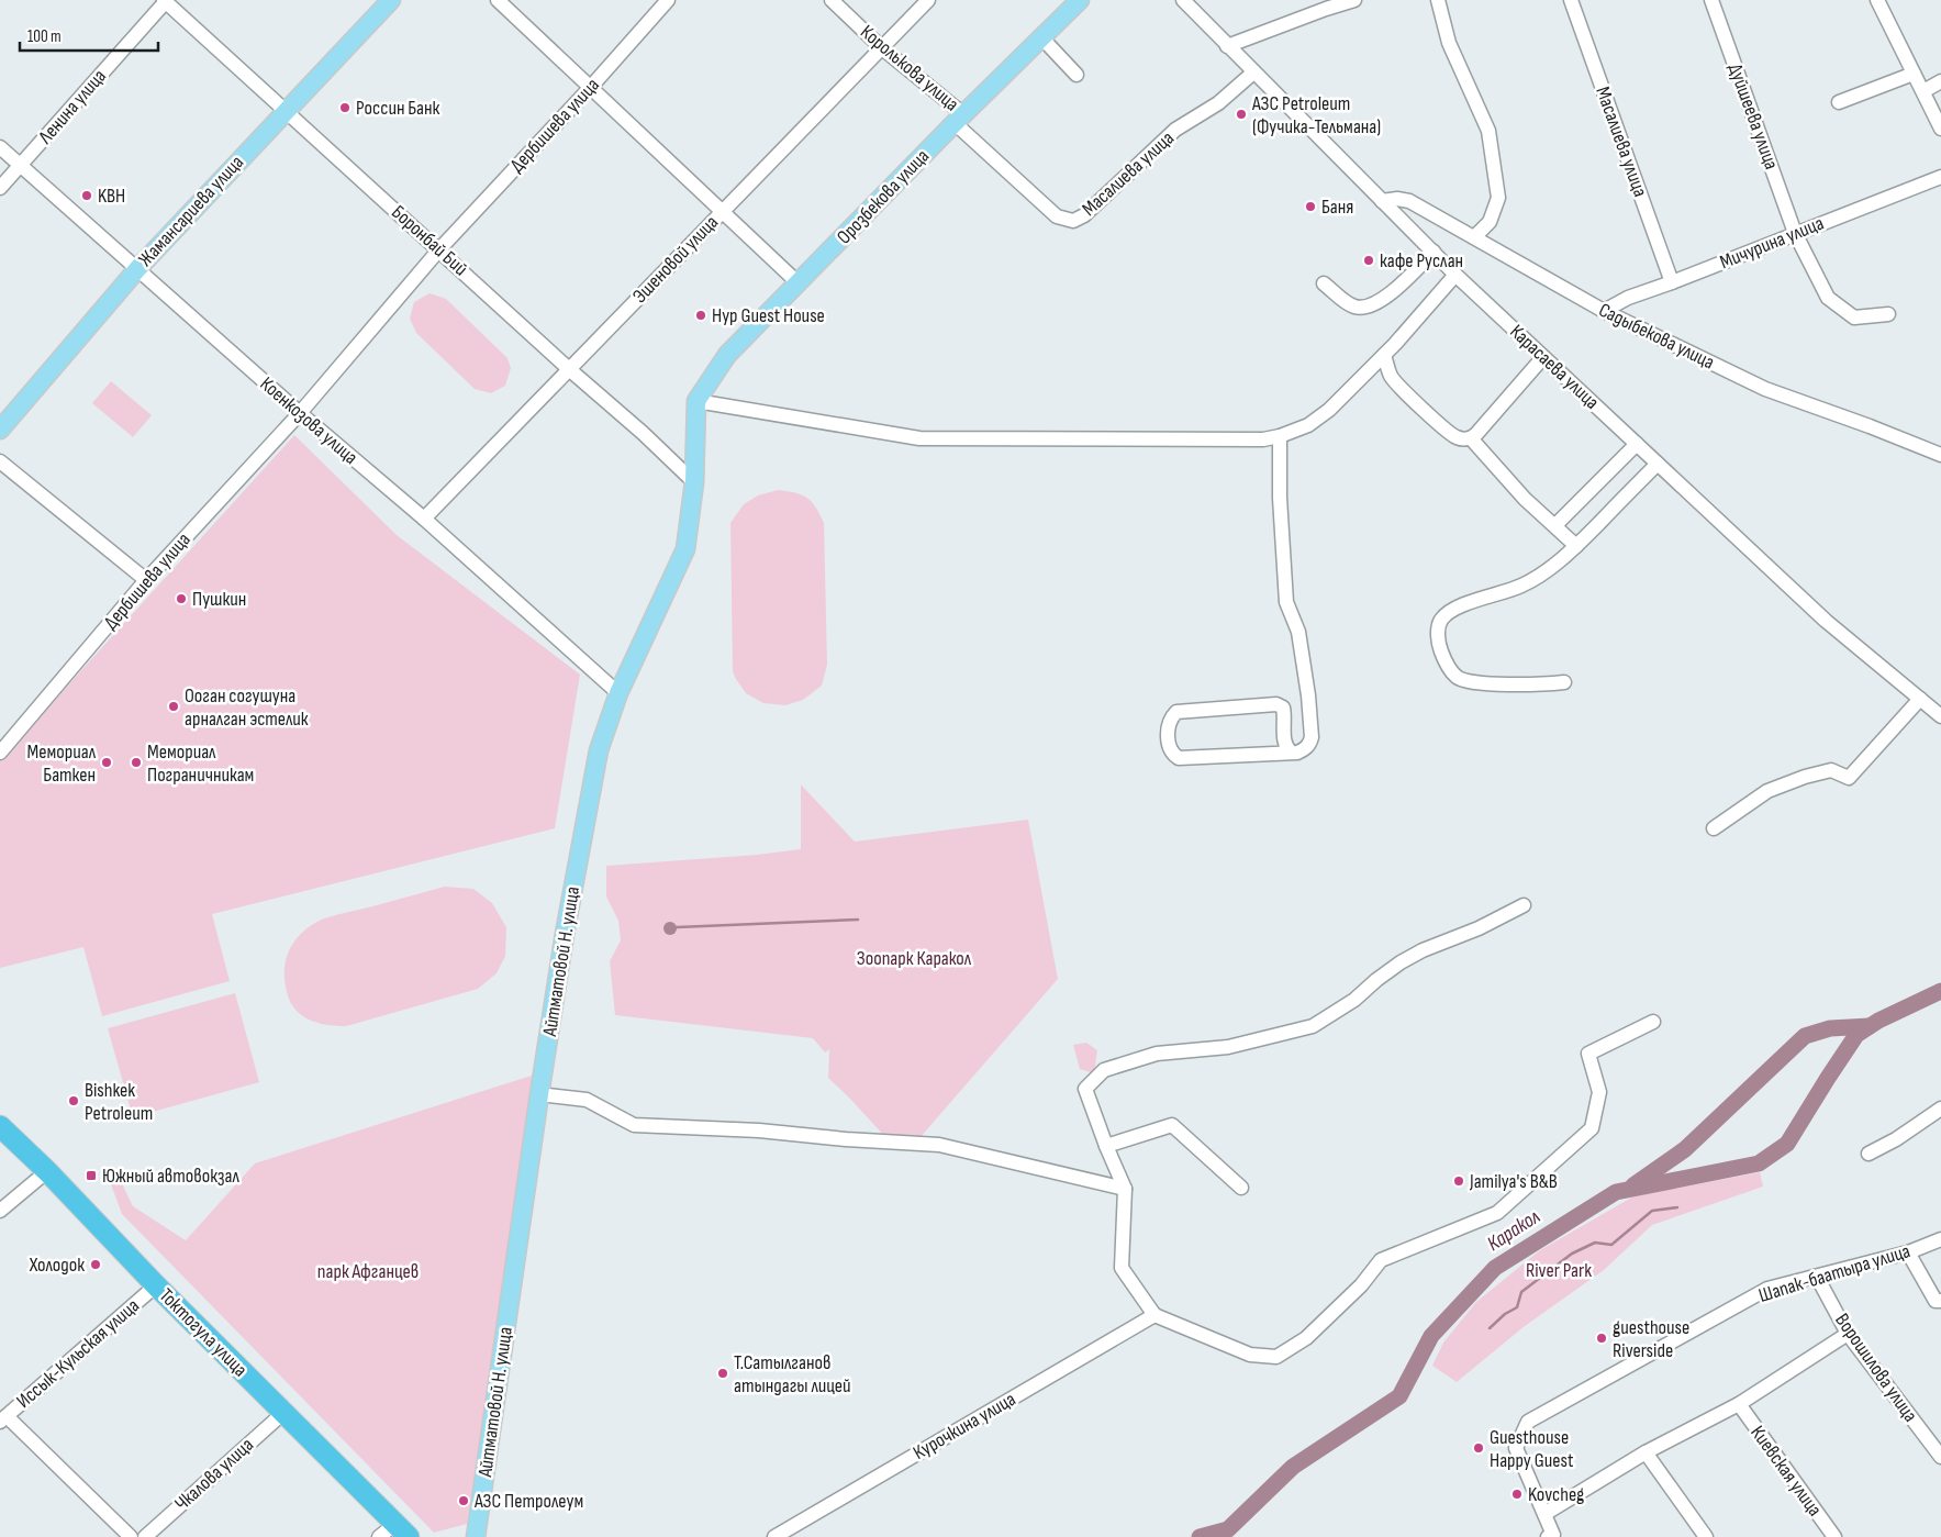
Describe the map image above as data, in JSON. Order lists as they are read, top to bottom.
{
  "streets": {
    "highway": ["Токтогула улица"],
    "main road": ["Орозбекова улица", "Жамансариева улица", "Айтматовой Н. улица"],
    "street": [
      "Королькова улица",
      "Ленина улица",
      "Дуйшеева улица",
      "Дербишева улица",
      "Масалиева улица",
      "Боронбай Бий",
      "Мичурина улица",
      "Эшеновой улица",
      "Садыбекова улица",
      "Карасаева улица",
      "Коенкозова улица",
      "Шапак-баатыра улица",
      "Иссык-Кульская улица",
      "Ворошилова улица",
      "Курочкина улица",
      "Киевская улица",
      "Чкалова улица"
    ]
  },
  "crossings": [
    ["Королькова улица", "Масалиева улица"],
    ["Королькова улица", "Орозбекова улица"],
    ["Королькова улица", "Эшеновой улица"],
    ["Ленина улица", "Боронбай Бий"],
    ["Ленина улица", "Коенкозова улица"],
    ["Дуйшеева улица", "Мичурина улица"],
    ["Дербишева улица", "Боронбай Бий"],
    ["Дербишева улица", "Коенкозова улица"],
    ["Масалиева улица", "Орозбекова улица"],
    ["Масалиева улица", "Мичурина улица"],
    ["Масалиева улица", "Карасаева улица"],
    ["Орозбекова улица", "Айтматовой Н. улица"],
    ["Жамансариева улица", "Боронбай Бий"],
    ["Жамансариева улица", "Коенкозова улица"],
    ["Боронбай Бий", "Эшеновой улица"],
    ["Боронбай Бий", "Айтматовой Н. улица"],
    ["Мичурина улица", "Садыбекова улица"],
    ["Эшеновой улица", "Коенкозова улица"],
    ["Садыбекова улица", "Карасаева улица"],
    ["Коенкозова улица", "Айтматовой Н. улица"],
    ["Шапак-баатыра улица", "Ворошилова улица"],
    ["Токтогула улица", "Иссык-Кульская улица"],
    ["Токтогула улица", "Чкалова улица"]
  ],
  "water": ["Каракол"],
  "parks": ["Зоопарк Каракол", "River Park", "парк Афганцев"],
  "places": {
    "other": [
      "Россин Банк",
      "АЗС Petroleum (Фучика-Тельмана)",
      "KBH",
      "Баня",
      "кафе Руслан",
      "Нур Guest House",
      "Пушкин",
      "Ооган согушуна арналган эстелик",
      "Мемориал Баткен",
      "Мемориал Пограничникам",
      "Bishkek Petroleum",
      "Jamilya's B&B",
      "Холодок",
      "guesthouse Riverside",
      "Т.Сатылганов атындагы лицей",
      "Guesthouse Happy Guest",
      "Kovcheg",
      "АЗС Петролеум"
    ],
    "transit": ["Южный автовокзал"]
  },
  "scale_bar": "100 m"
}
